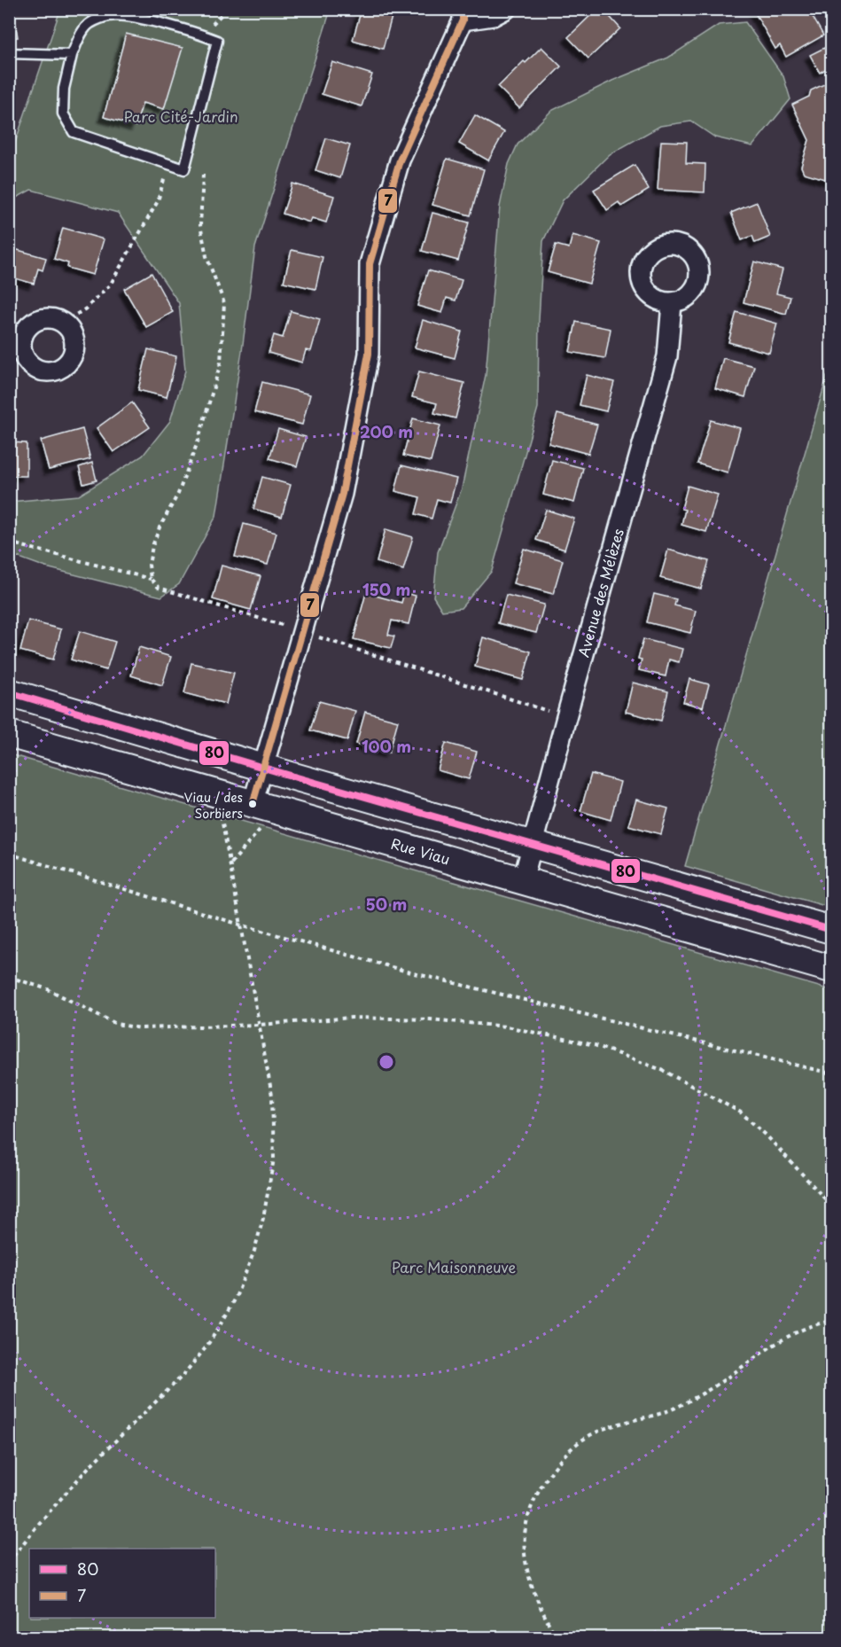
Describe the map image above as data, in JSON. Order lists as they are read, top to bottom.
{
  "streets": {
    "main road": ["Rue Viau"],
    "street": ["Avenue des Mélèzes"]
  },
  "crossings": [
    ["Avenue des Mélèzes", "Rue Viau"]
  ],
  "parks": ["Parc Cité-Jardin", "Parc Maisonneuve"],
  "places": ["Viau / des Sorbiers"],
  "lines": ["transit line 7", "transit line 80"],
  "legend": ["80", "7"],
  "rings": [
    "200 m",
    "150 m",
    "100 m",
    "50 m"
  ]
}
